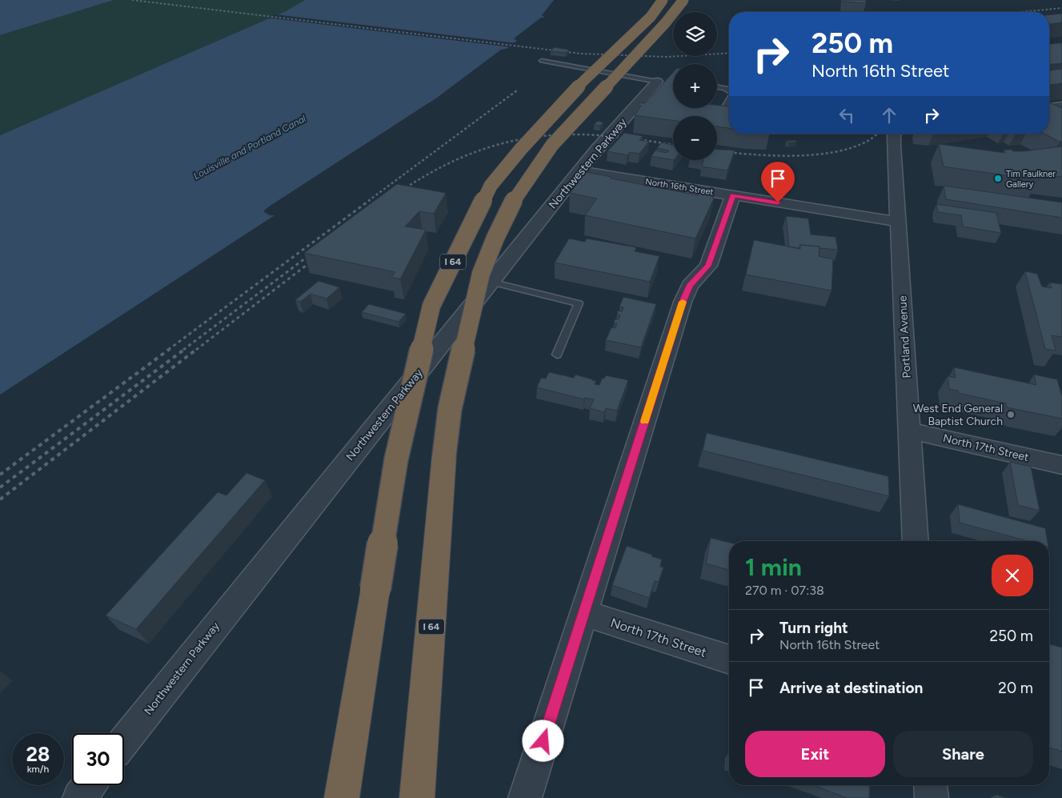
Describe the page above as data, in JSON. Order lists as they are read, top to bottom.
{
  "streets": {
    "highway": ["I 64"],
    "street": [
      "Northwestern Parkway",
      "North 16th Street",
      "Portland Avenue",
      "North 17th Street"
    ]
  },
  "crossings": [
    ["Northwestern Parkway", "North 16th Street"],
    ["North 16th Street", "Portland Avenue"],
    ["Portland Avenue", "North 17th Street"]
  ],
  "water": ["Louisville and Portland Canal"],
  "places": ["Tim Faulkner Gallery", "West End General Baptist Church"],
  "page": {
    "map_buttons": ["+", "−"],
    "turn": ["250 m", "North 16th Street"],
    "heading": ["1 min", "270 m · 07:38"],
    "list": [
      {
        "name": "Turn right",
        "note": "North 16th Street",
        "value": "250 m"
      },
      {
        "name": "Arrive at destination",
        "value": "20 m"
      }
    ],
    "buttons": ["Exit", "Share"],
    "speed": "28 km/h",
    "limit": "30"
  }
}
